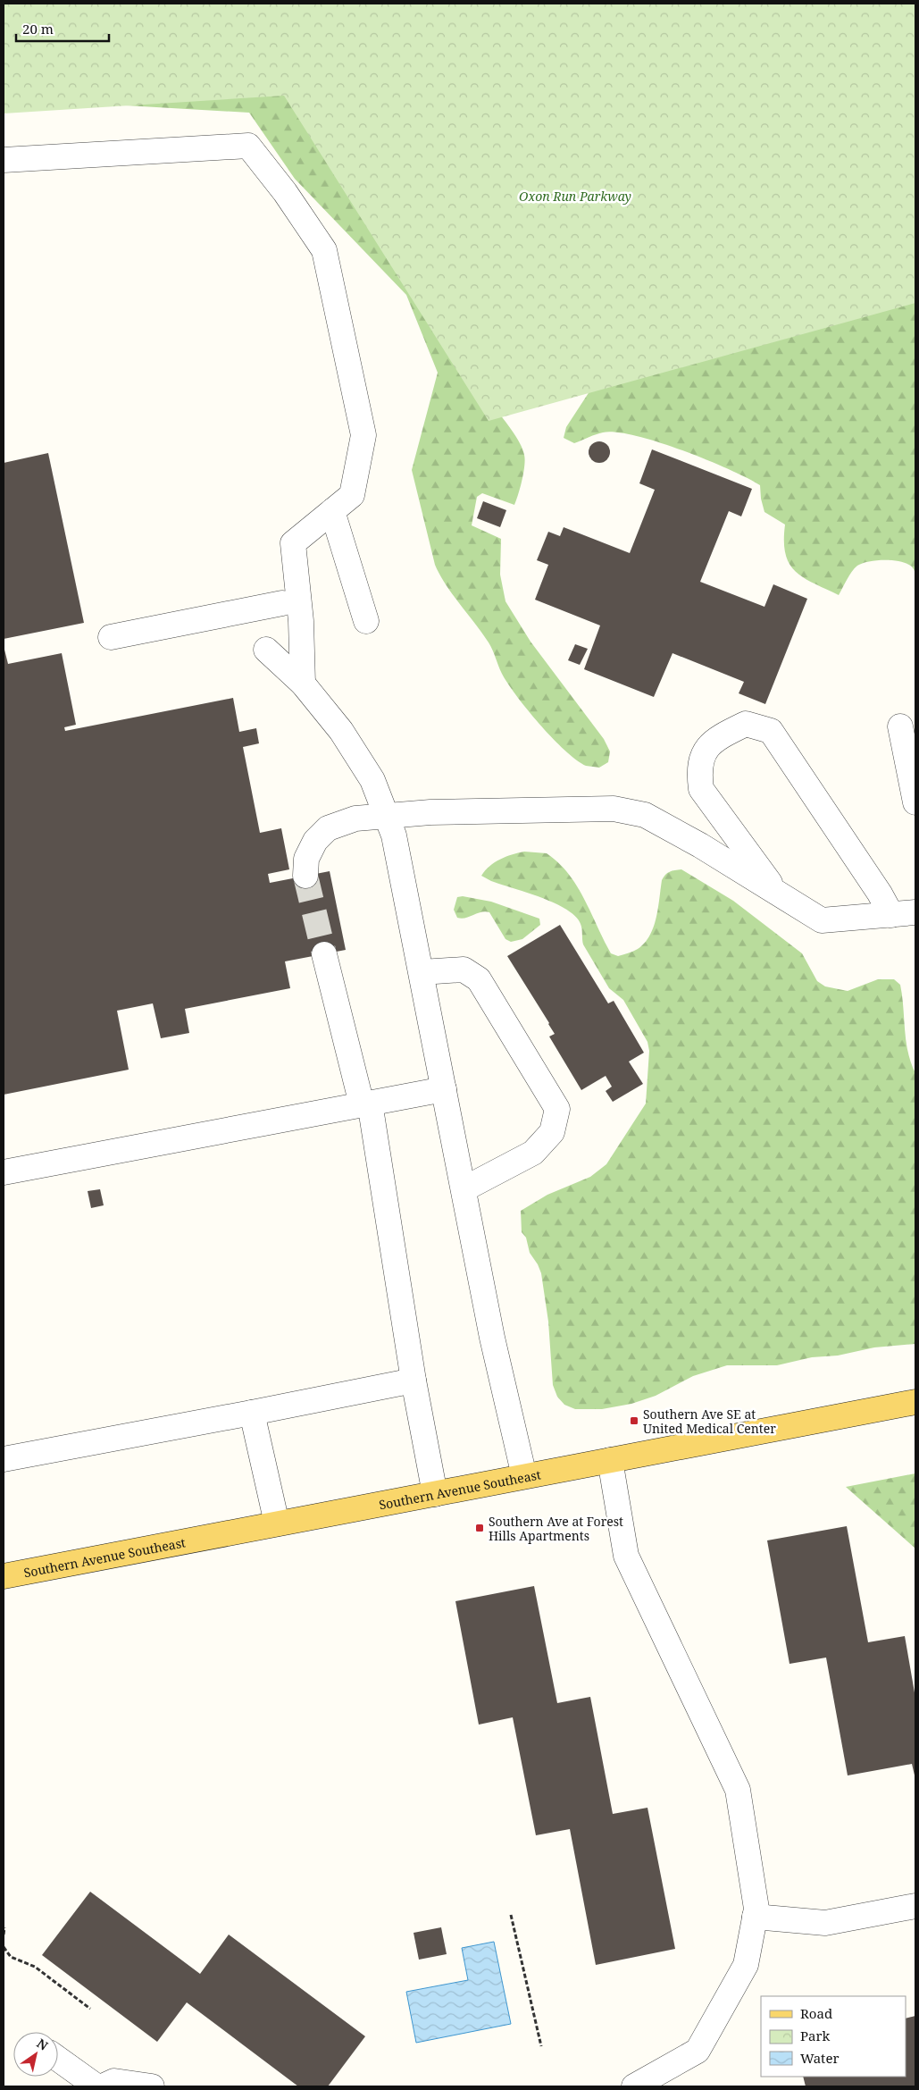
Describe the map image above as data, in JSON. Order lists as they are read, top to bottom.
{
  "streets": {
    "main road": ["Southern Avenue Southeast"]
  },
  "parks": ["Oxon Run Parkway"],
  "places": {
    "transit": ["Southern Ave SE at United Medical Center", "Southern Ave at Forest Hills Apartments"]
  },
  "legend": ["Road", "Park", "Water"],
  "scale_bar": "20 m",
  "north": "top right"
}
